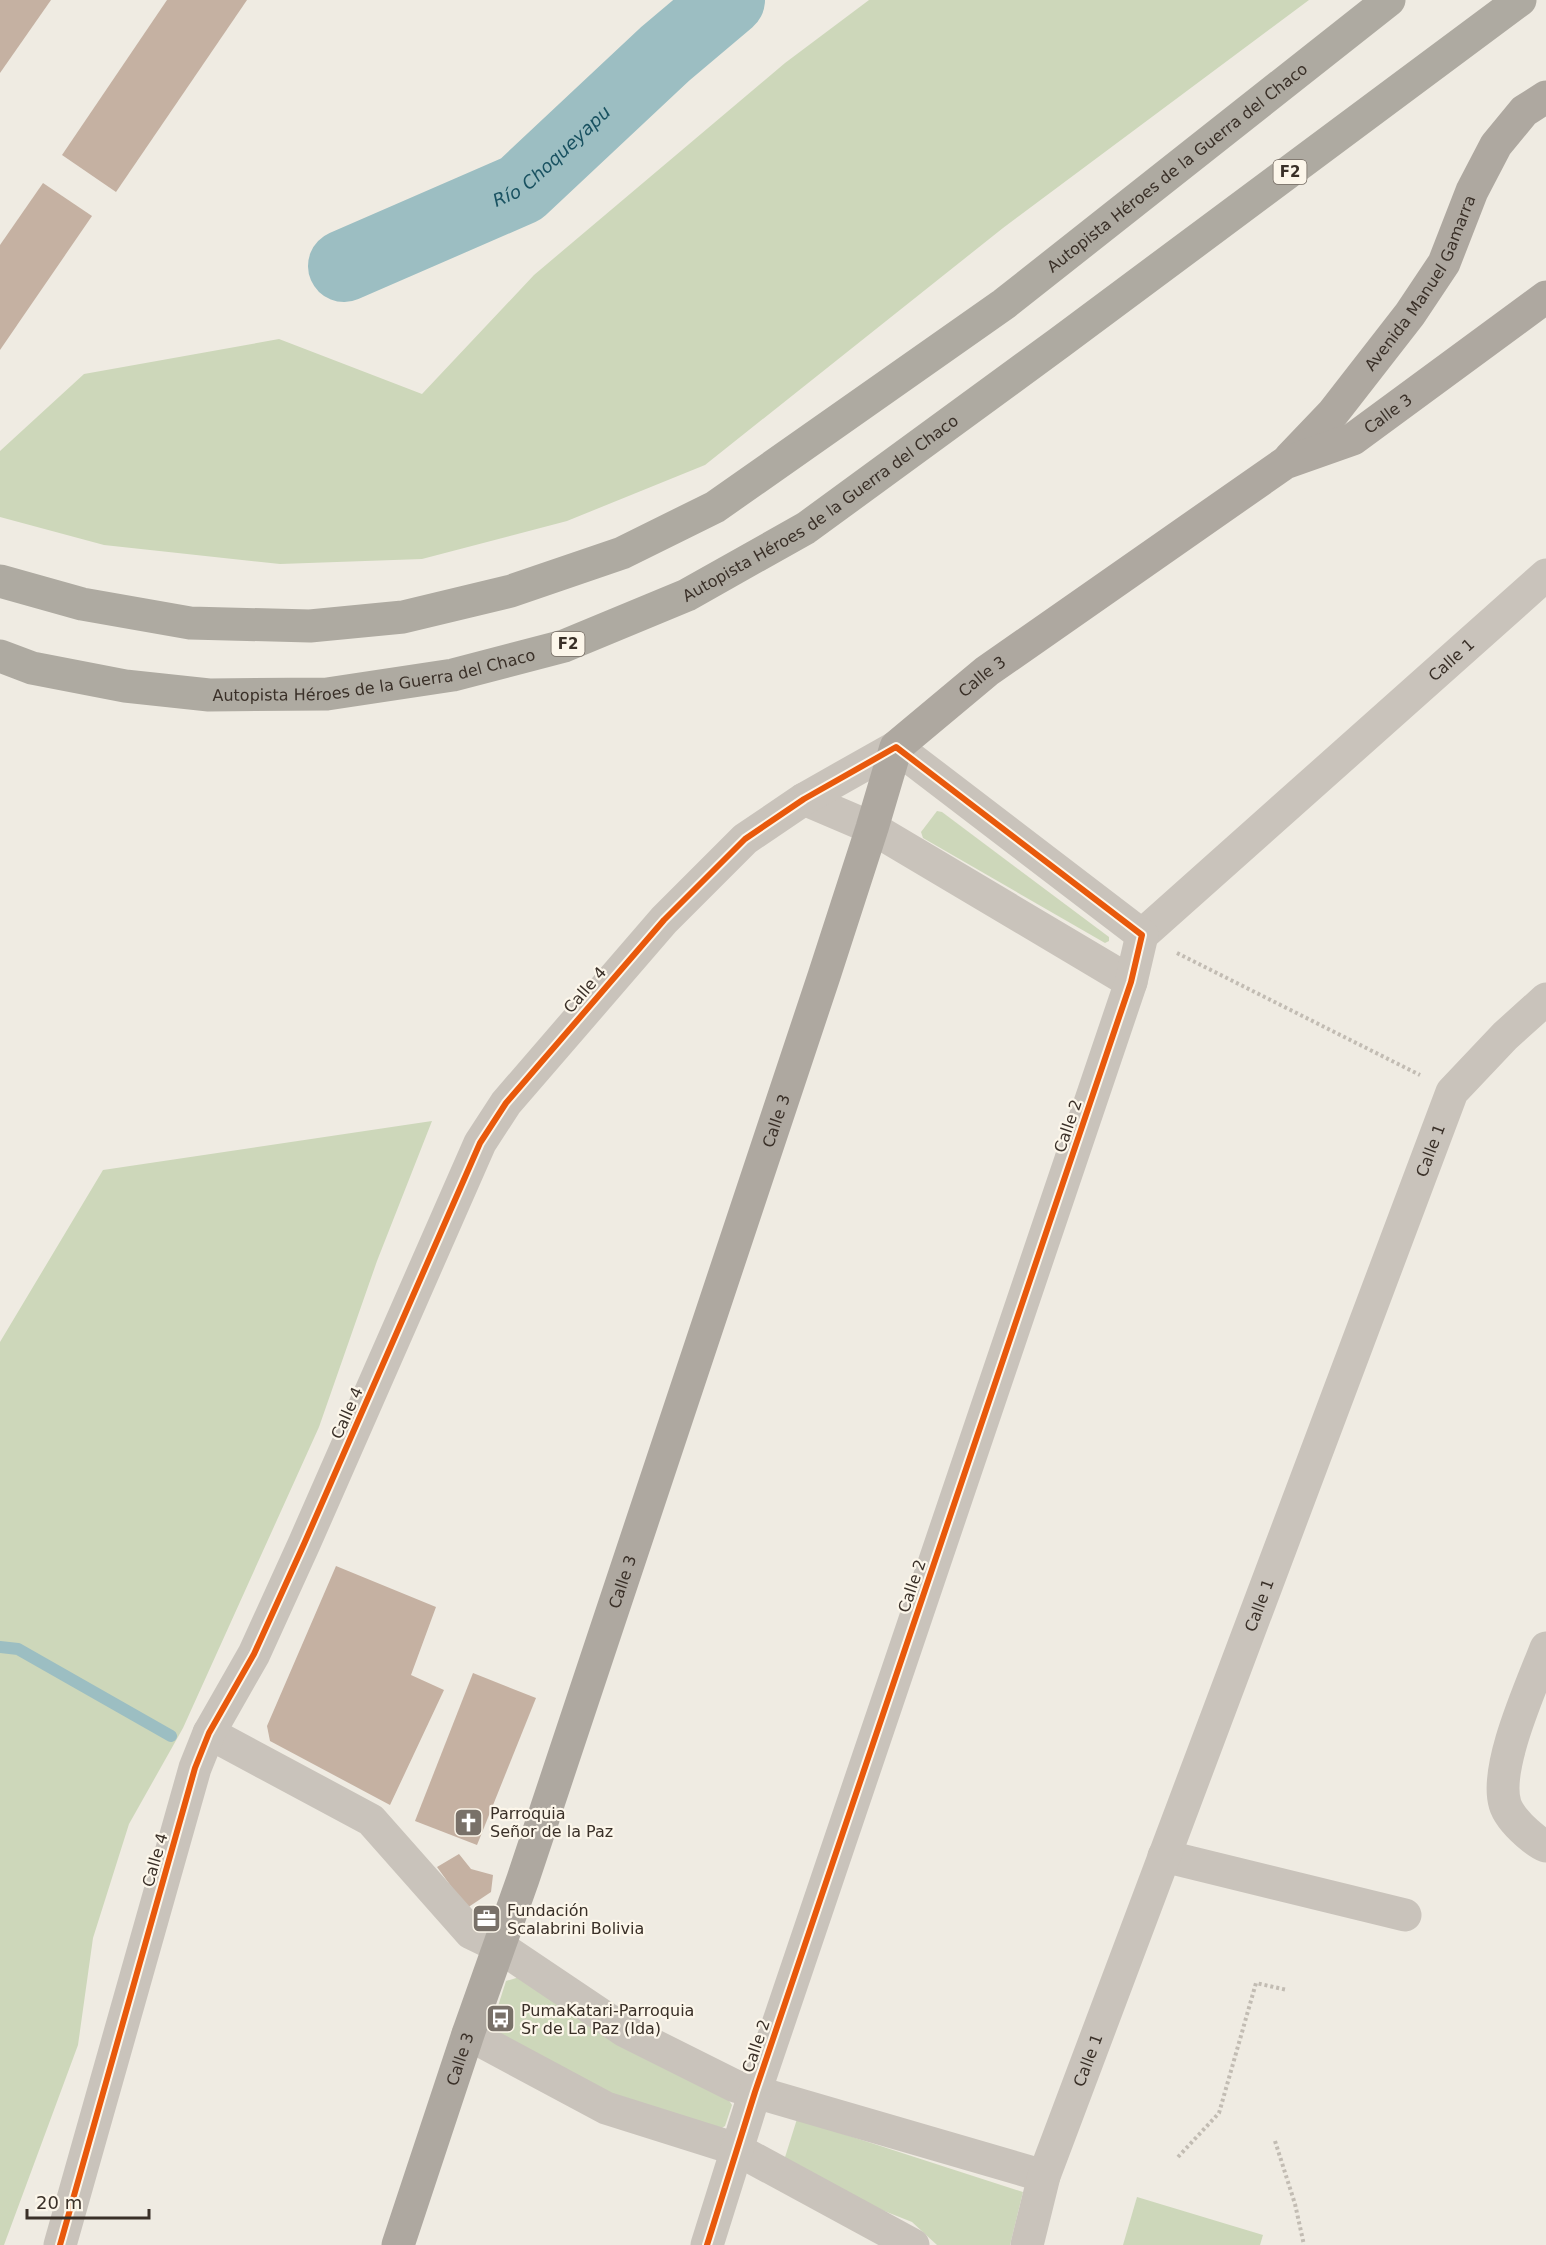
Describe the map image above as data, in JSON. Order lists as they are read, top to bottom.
{
  "streets": {
    "highway": ["Autopista Héroes de la Guerra del Chaco", "F2"],
    "main road": ["Avenida Manuel Gamarra", "Calle 3"],
    "street": ["Calle 1", "Calle 4", "Calle 2"]
  },
  "crossings": [
    ["Avenida Manuel Gamarra", "Calle 3"],
    ["Calle 3", "Calle 4"],
    ["Calle 1", "Calle 2"]
  ],
  "water": ["Río Choqueyapu"],
  "places": {
    "church": ["Parroquia Señor de la Paz"],
    "office": ["Fundación Scalabrini Bolivia"],
    "bus stop": ["PumaKatari-Parroquia Sr de La Paz (Ida)"]
  },
  "scale_bar": "20 m"
}
